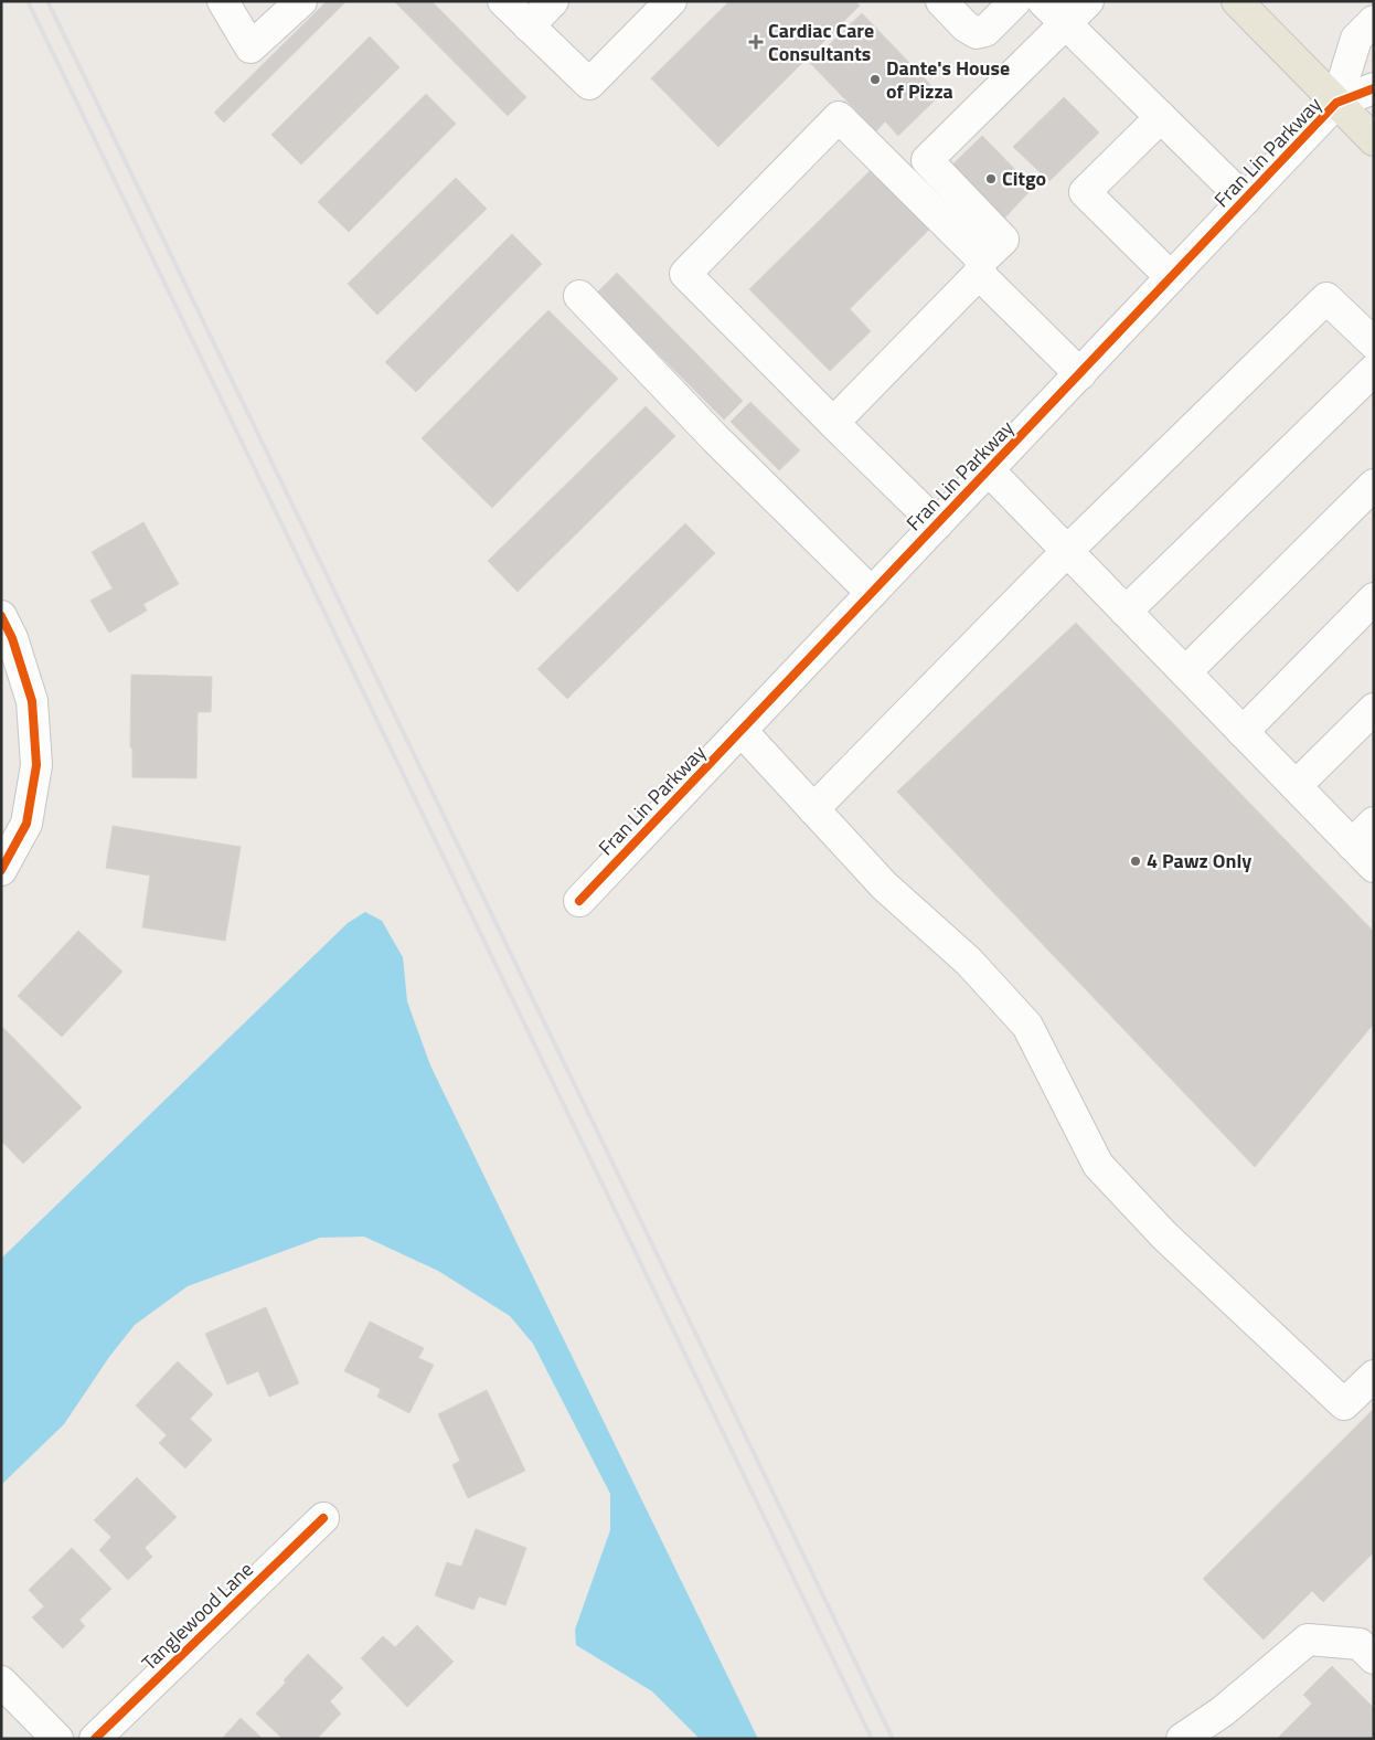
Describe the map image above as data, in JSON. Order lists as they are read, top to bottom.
{
  "streets": {
    "street": ["Fran Lin Parkway", "Tanglewood Lane"]
  },
  "places": {
    "health": ["Cardiac Care Consultants"],
    "other": ["Dante's House of Pizza", "Citgo", "4 Pawz Only"]
  }
}
